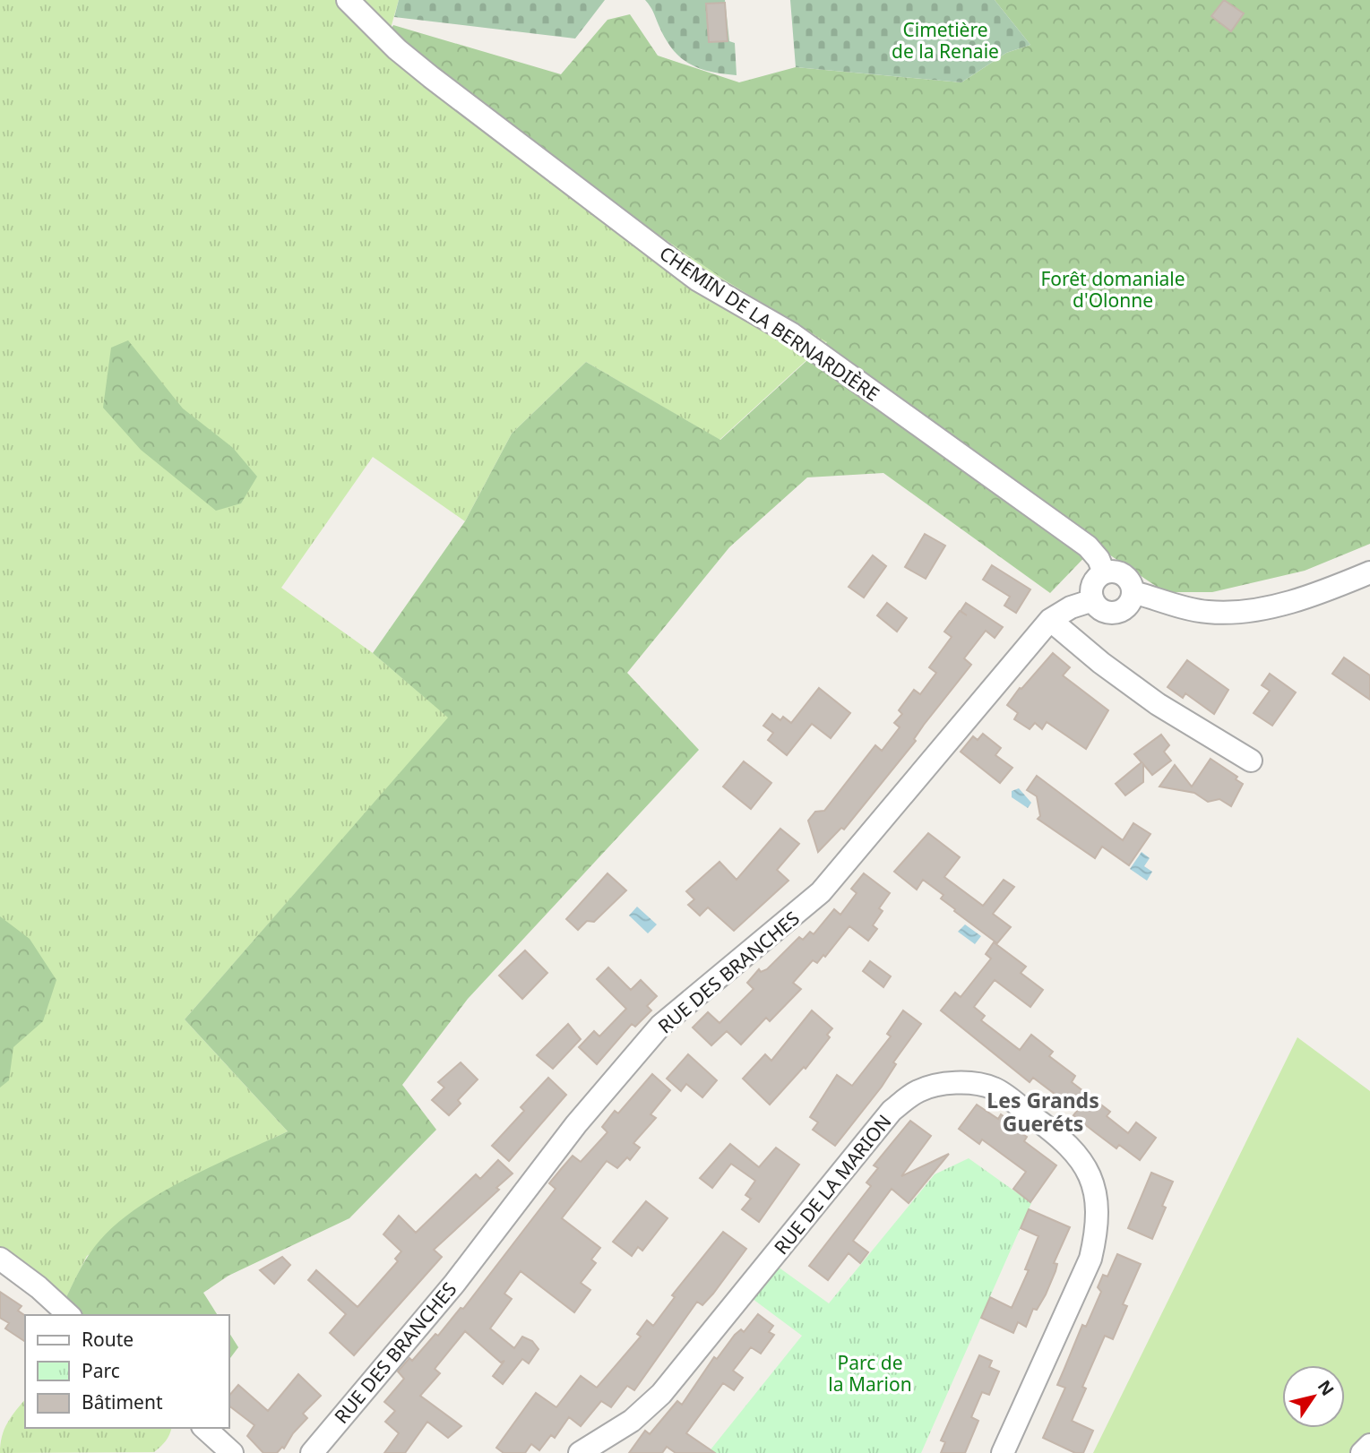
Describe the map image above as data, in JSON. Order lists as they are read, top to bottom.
{
  "streets": {
    "street": ["CHEMIN DE LA BERNARDIÈRE", "RUE DES BRANCHES", "RUE DE LA MARION"]
  },
  "crossings": [
    ["CHEMIN DE LA BERNARDIÈRE", "RUE DES BRANCHES"]
  ],
  "districts": ["Les Grands Gueréts"],
  "parks": ["Cimetière de la Renaie", "Forêt domaniale d'Olonne", "Parc de la Marion"],
  "legend": ["Route", "Parc", "Bâtiment"],
  "north": "top right"
}
